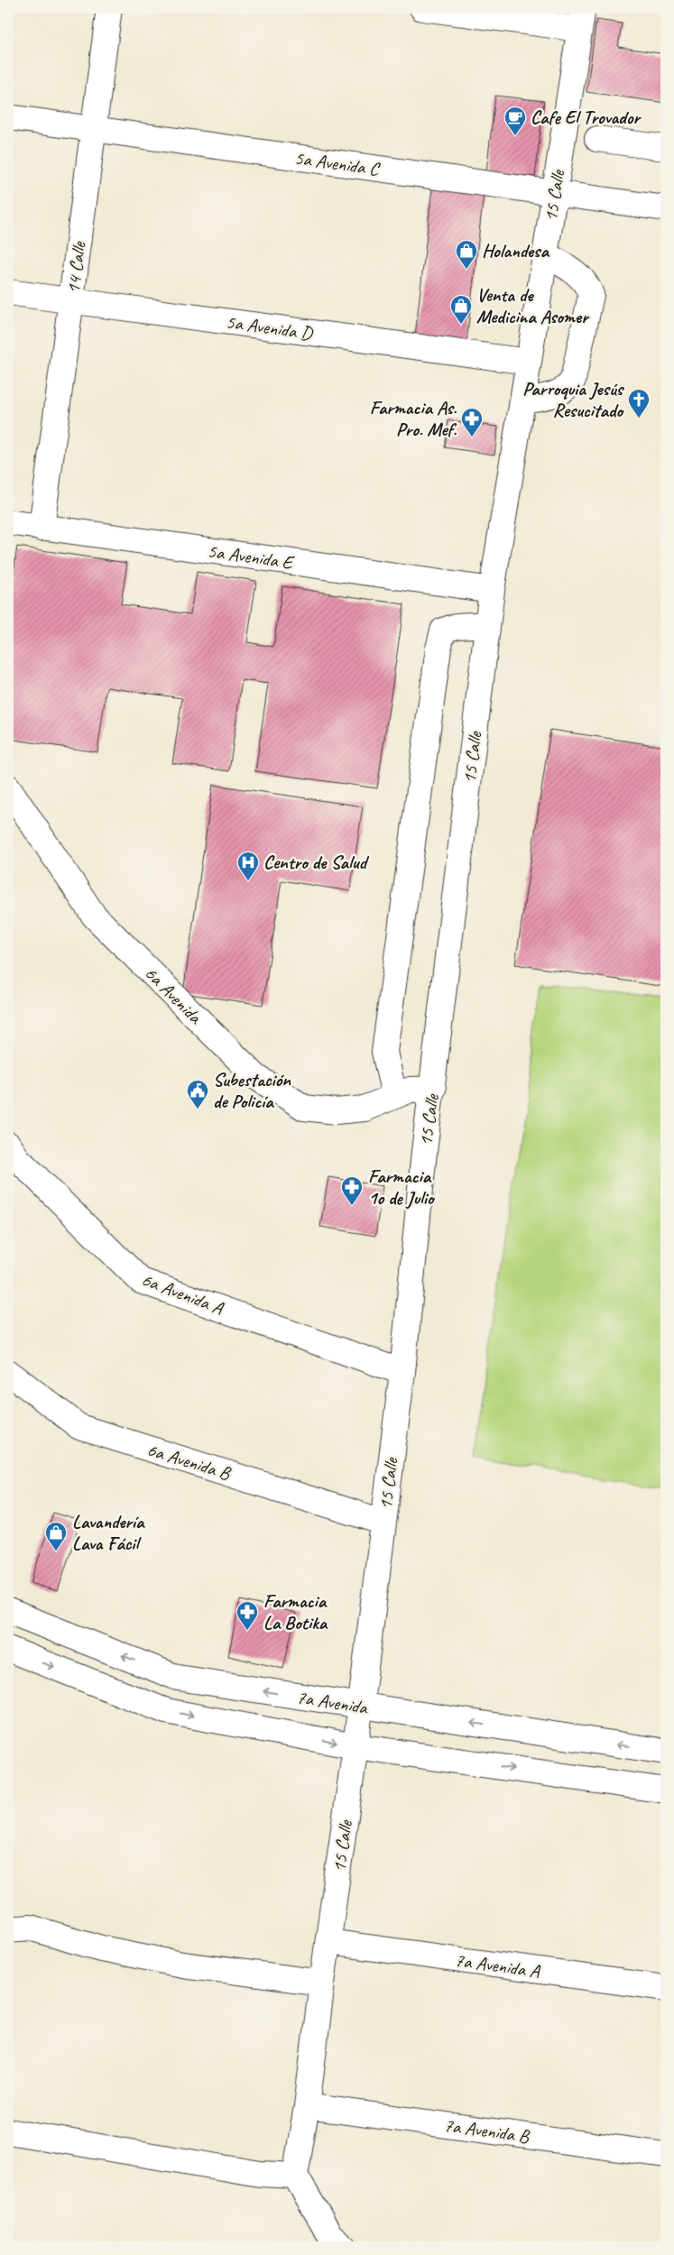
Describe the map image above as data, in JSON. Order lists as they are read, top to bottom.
{
  "streets": {
    "street": [
      "5a Avenida C",
      "15 Calle",
      "14 Calle",
      "5a Avenida D",
      "5a Avenida E",
      "6a Avenida",
      "6a Avenida A",
      "6a Avenida B",
      "7a Avenida",
      "7a Avenida A",
      "7a Avenida B"
    ]
  },
  "crossings": [
    ["5a Avenida C", "15 Calle"],
    ["5a Avenida C", "14 Calle"],
    ["15 Calle", "5a Avenida D"],
    ["15 Calle", "5a Avenida E"],
    ["15 Calle", "6a Avenida"],
    ["15 Calle", "6a Avenida A"],
    ["15 Calle", "6a Avenida B"],
    ["15 Calle", "7a Avenida"],
    ["15 Calle", "7a Avenida A"],
    ["15 Calle", "7a Avenida B"],
    ["14 Calle", "5a Avenida D"],
    ["14 Calle", "5a Avenida E"]
  ],
  "places": {
    "cafe": ["Cafe El Trovador"],
    "shop": ["Holandesa", "Venta de Medicina Asomer", "Lavandería Lava Fácil"],
    "church": ["Parroquia Jesús Resucitado"],
    "pharmacy": ["Farmacia As. Pro. Mef.", "Farmacia 1o de Julio", "Farmacia La Botika"],
    "hospital": ["Centro de Salud"],
    "public building": ["Subestación de Policía"]
  }
}
